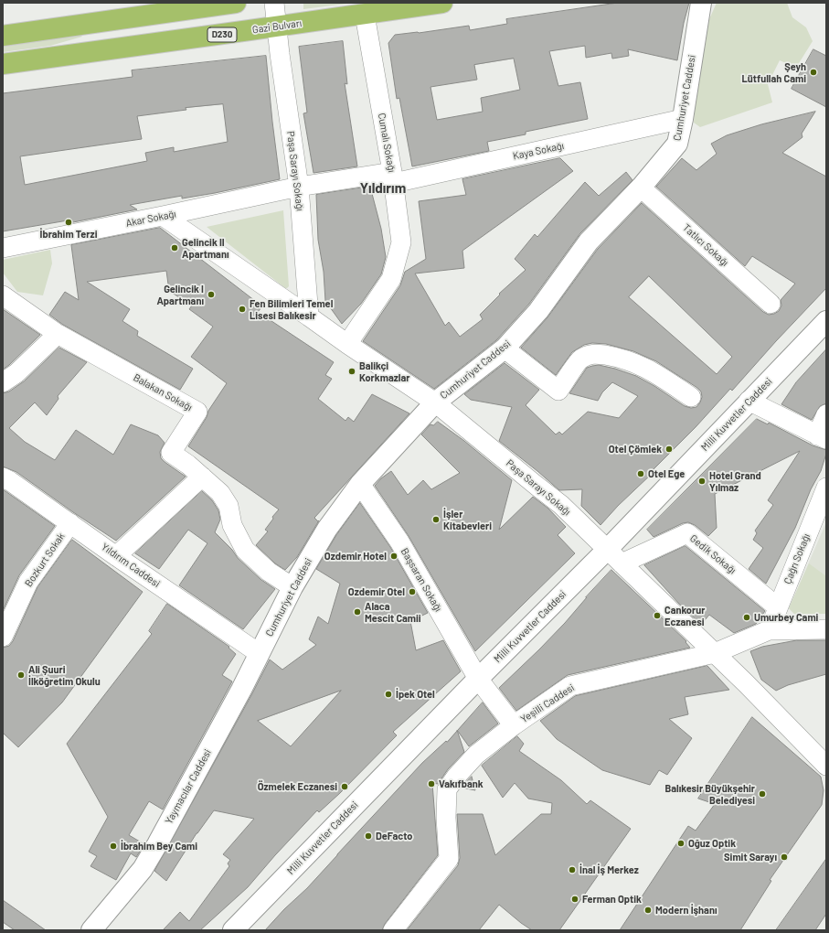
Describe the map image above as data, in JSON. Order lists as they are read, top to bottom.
{
  "streets": {
    "highway": ["Gazi Bulvarı", "D230"],
    "street": [
      "Cumhuriyet Caddesi",
      "Cumalı Sokağı",
      "Kaya Sokağı",
      "Paşa Sarayı Sokağı",
      "Akar Sokağı",
      "Tatlıcı Sokağı",
      "Balakan Sokağı",
      "Milli Kuvvetler Caddesi",
      "Gedik Sokağı",
      "Çağrı Sokağı",
      "Bozkurt Sokak",
      "Yıldırım Caddesi",
      "Başsaran Sokağı",
      "Yeşilli Caddesi",
      "Yaymacılar Caddesi"
    ]
  },
  "crossings": [
    ["Gazi Bulvarı", "Cumalı Sokağı"],
    ["Gazi Bulvarı", "Paşa Sarayı Sokağı"],
    ["Cumhuriyet Caddesi", "Kaya Sokağı"],
    ["Cumhuriyet Caddesi", "Paşa Sarayı Sokağı"],
    ["Cumhuriyet Caddesi", "Tatlıcı Sokağı"],
    ["Cumhuriyet Caddesi", "Balakan Sokağı"],
    ["Cumhuriyet Caddesi", "Yıldırım Caddesi"],
    ["Cumhuriyet Caddesi", "Başsaran Sokağı"],
    ["Cumhuriyet Caddesi", "Yaymacılar Caddesi"],
    ["Cumalı Sokağı", "Kaya Sokağı"],
    ["Cumalı Sokağı", "Paşa Sarayı Sokağı"],
    ["Kaya Sokağı", "Paşa Sarayı Sokağı"],
    ["Kaya Sokağı", "Akar Sokağı"],
    ["Paşa Sarayı Sokağı", "Akar Sokağı"],
    ["Paşa Sarayı Sokağı", "Milli Kuvvetler Caddesi"],
    ["Paşa Sarayı Sokağı", "Gedik Sokağı"],
    ["Paşa Sarayı Sokağı", "Yeşilli Caddesi"],
    ["Milli Kuvvetler Caddesi", "Başsaran Sokağı"],
    ["Gedik Sokağı", "Çağrı Sokağı"],
    ["Çağrı Sokağı", "Yeşilli Caddesi"],
    ["Bozkurt Sokak", "Yıldırım Caddesi"],
    ["Yıldırım Caddesi", "Yaymacılar Caddesi"],
    ["Başsaran Sokağı", "Yeşilli Caddesi"]
  ],
  "districts": ["Yıldırım"],
  "places": [
    "Şeyh Lütfullah Cami",
    "İbrahim Terzi",
    "Gelincik II Apartmanı",
    "Gelincik I Apartmanı",
    "Fen Bilimleri Temel Lisesi Balıkesir",
    "Balikçi Korkmazlar",
    "Otel Çömlek",
    "Otel Ege",
    "Hotel Grand Yılmaz",
    "İşler Kitabevleri",
    "Ozdemir Hotel",
    "Ozdemir Otel",
    "Alaca Mescit Camii",
    "Cankorur Eczanesi",
    "Umurbey Cami",
    "Ali Şuuri İlköğretim Okulu",
    "İpek Otel",
    "Vakıfbank",
    "Özmelek Eczanesi",
    "Balıkesir Büyükşehir Belediyesi",
    "DeFacto",
    "Oğuz Optik",
    "İbrahim Bey Cami",
    "Simit Sarayı",
    "İnal İş Merkez",
    "Ferman Optik",
    "Modern İşhanı"
  ]
}
